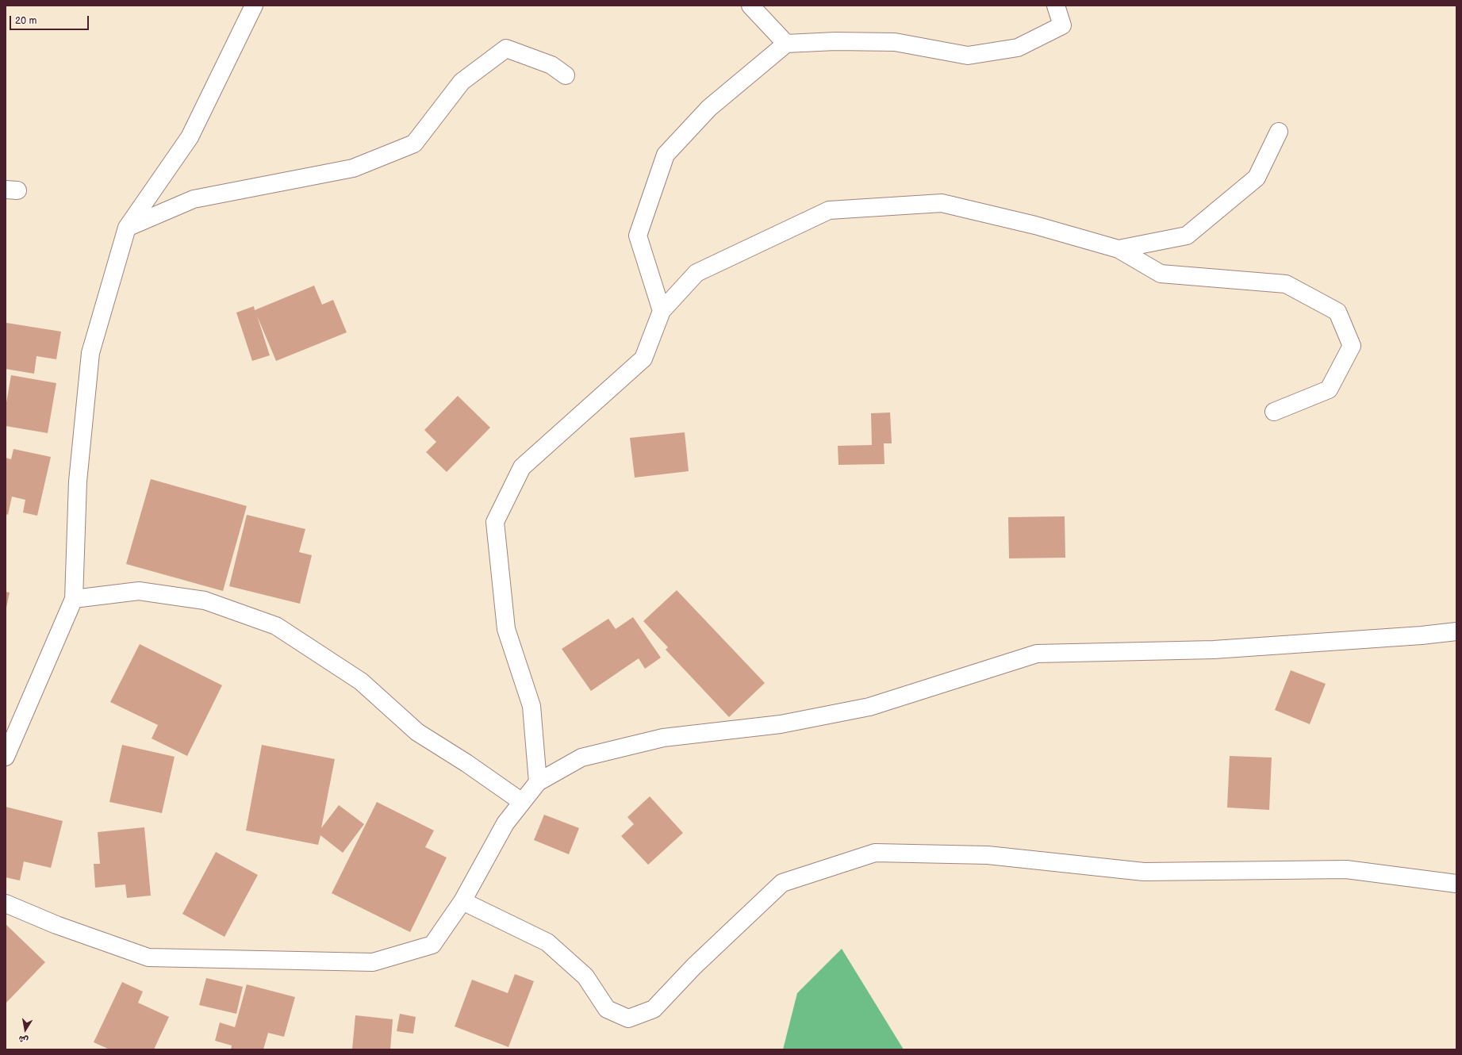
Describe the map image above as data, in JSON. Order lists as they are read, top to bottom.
{
  "scale_bar": "20 m",
  "north": "bottom"
}
